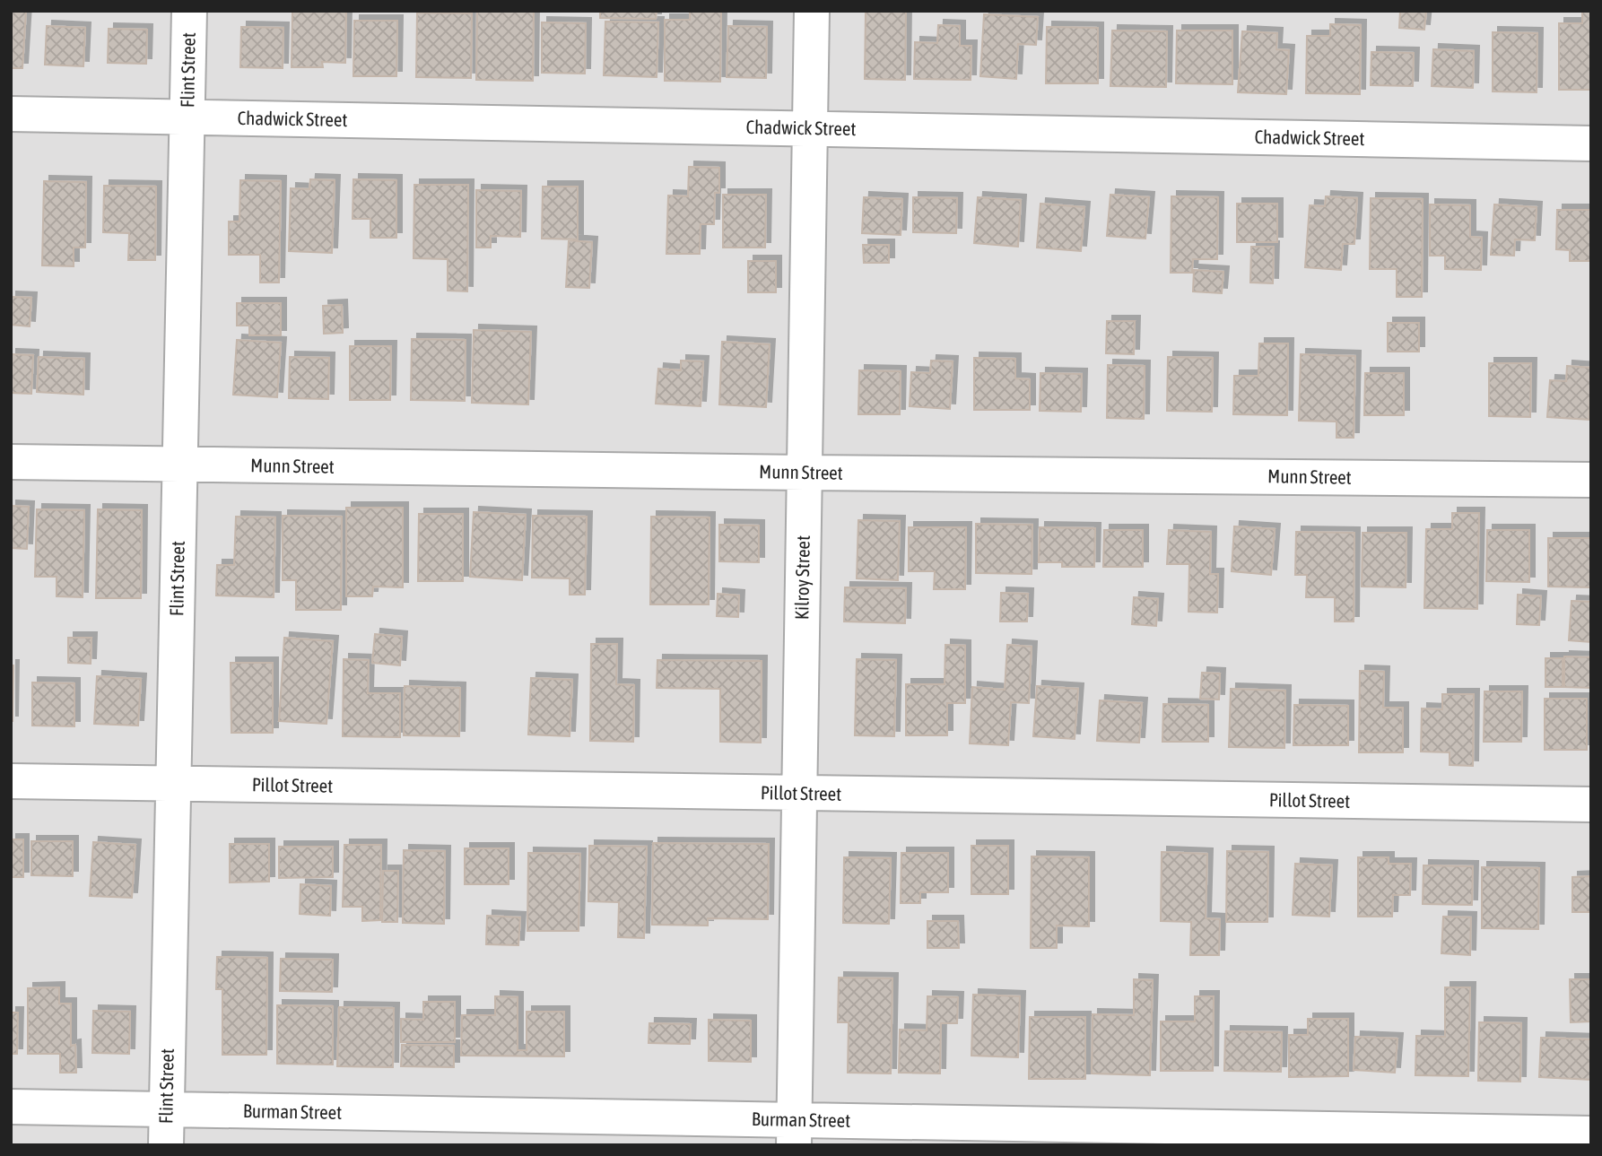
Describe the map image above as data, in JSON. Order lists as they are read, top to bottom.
{
  "streets": {
    "street": [
      "Flint Street",
      "Chadwick Street",
      "Munn Street",
      "Kilroy Street",
      "Pillot Street",
      "Burman Street"
    ]
  },
  "crossings": [
    ["Flint Street", "Chadwick Street"],
    ["Flint Street", "Munn Street"],
    ["Flint Street", "Pillot Street"],
    ["Flint Street", "Burman Street"],
    ["Chadwick Street", "Kilroy Street"],
    ["Munn Street", "Kilroy Street"],
    ["Kilroy Street", "Pillot Street"],
    ["Kilroy Street", "Burman Street"]
  ]
}
